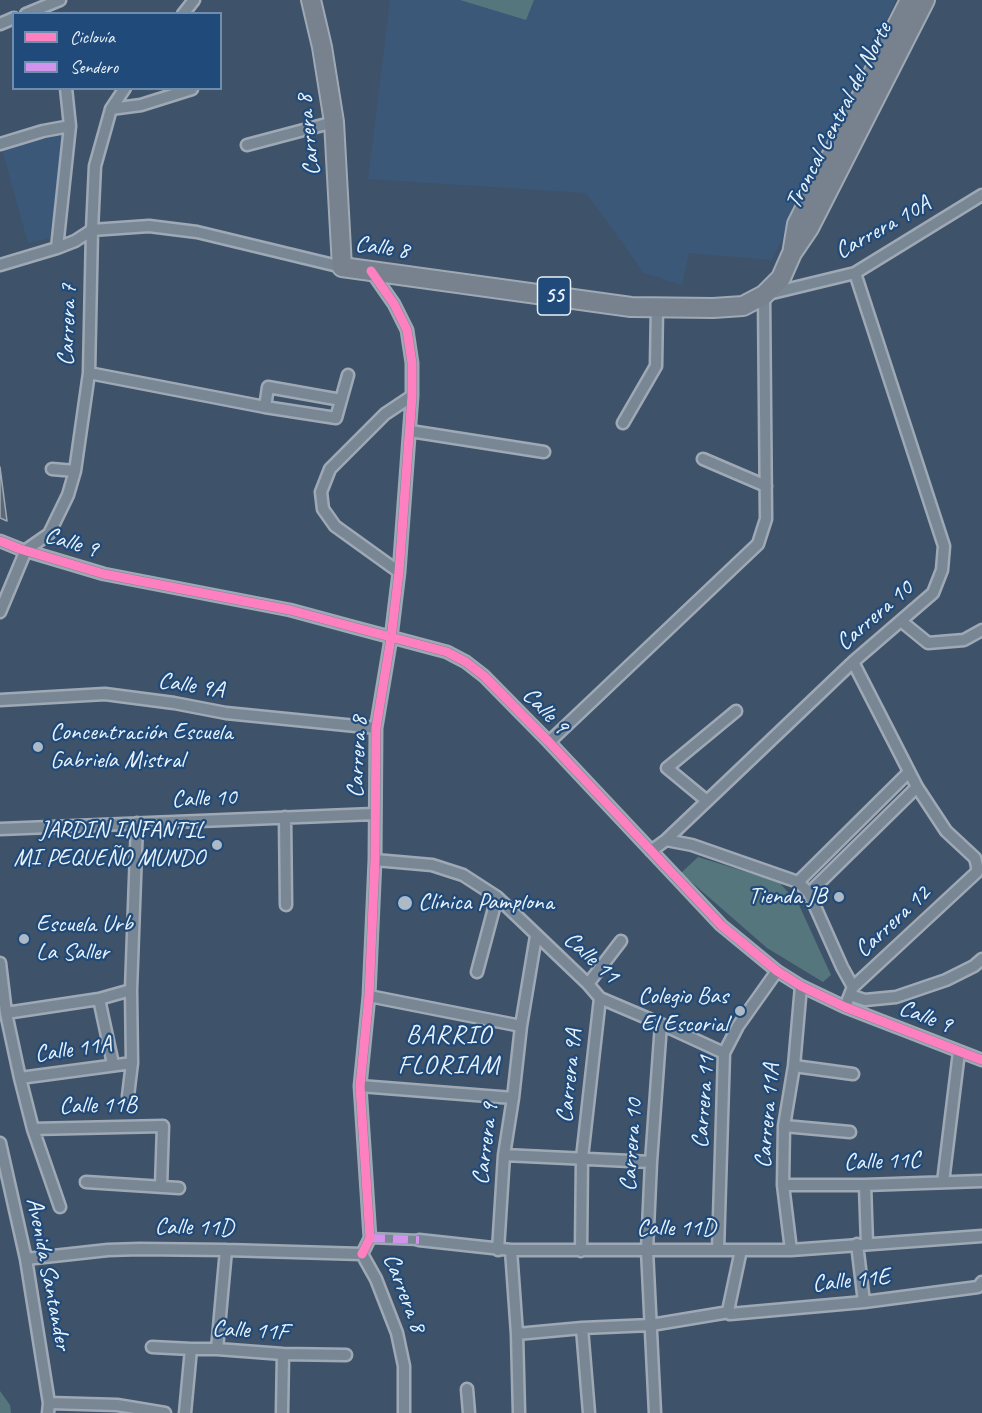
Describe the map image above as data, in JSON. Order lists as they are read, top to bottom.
{
  "streets": {
    "highway": [
      "Troncal Central del Norte",
      "Carrera 8",
      "Calle 8",
      "55"
    ],
    "street": [
      "Carrera 10A",
      "Carrera 7",
      "Calle 9",
      "Carrera 10",
      "Calle 9A",
      "Calle 10",
      "Carrera 12",
      "Calle 11",
      "Calle 11A",
      "Carrera 9A",
      "Carrera 11",
      "Calle 11B",
      "Carrera 11A",
      "Carrera 9",
      "Calle 11C",
      "Calle 11D",
      "Avenida Santander",
      "Calle 11E",
      "Calle 11F"
    ]
  },
  "crossings": [
    ["Troncal Central del Norte", "Carrera 10A"],
    ["Troncal Central del Norte", "Calle 8"],
    ["Carrera 8", "Calle 8"],
    ["Carrera 8", "Calle 9"],
    ["Carrera 8", "Calle 9A"],
    ["Carrera 8", "Calle 10"],
    ["Carrera 8", "Calle 11"],
    ["Carrera 8", "Calle 11D"],
    ["Carrera 10A", "Calle 8"],
    ["Carrera 10A", "Carrera 10"],
    ["Calle 8", "Carrera 7"],
    ["Carrera 7", "Calle 9"],
    ["Calle 9", "Carrera 10"],
    ["Calle 9", "Carrera 12"],
    ["Calle 9", "Carrera 11"],
    ["Calle 9", "Carrera 11A"],
    ["Carrera 10", "Calle 11"],
    ["Carrera 10", "Calle 11D"],
    ["Carrera 10", "Calle 11E"],
    ["Calle 11", "Carrera 9A"],
    ["Calle 11", "Carrera 11"],
    ["Calle 11", "Carrera 9"],
    ["Carrera 9A", "Calle 11D"],
    ["Carrera 11", "Calle 11D"],
    ["Carrera 11A", "Calle 11C"],
    ["Carrera 11A", "Calle 11D"],
    ["Carrera 9", "Calle 11D"],
    ["Calle 11D", "Avenida Santander"]
  ],
  "districts": ["BARRIO FLORIAM"],
  "places": [
    "Concentración Escuela Gabriela Mistral",
    "JARDIN INFANTIL MI PEQUEÑO MUNDO",
    "Tienda JB",
    "Clínica Pamplona",
    "Escuela Urb La Saller",
    "Colegio Bas El Escorial"
  ],
  "legend": ["Ciclovía", "Sendero"]
}
